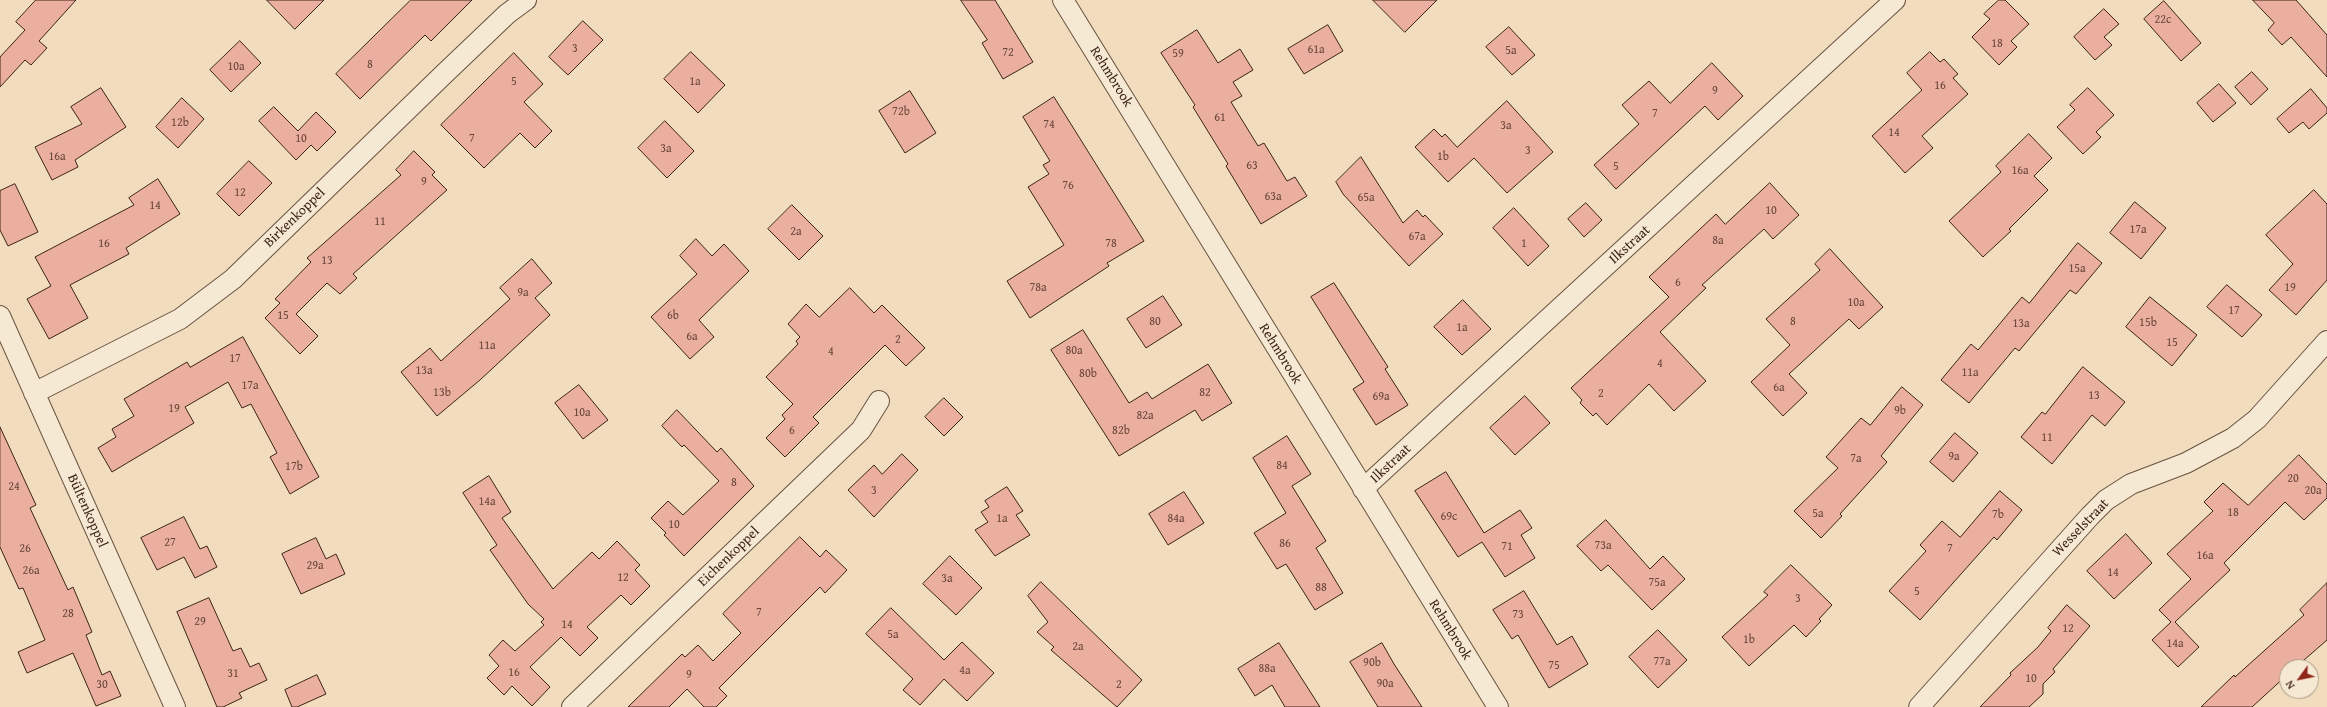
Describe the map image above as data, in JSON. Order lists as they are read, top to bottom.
{
  "streets": {
    "street": [
      "Rehmbrook",
      "Birkenkoppel",
      "Ilkstraat",
      "Bültenkoppel",
      "Wesselstraat",
      "Eichenkoppel"
    ]
  },
  "crossings": [
    ["Rehmbrook", "Ilkstraat"],
    ["Birkenkoppel", "Bültenkoppel"]
  ],
  "house_numbers": [
    "22c",
    "18",
    "3",
    "61a",
    "5a",
    "72",
    "59",
    "8",
    "10a",
    "5",
    "1a",
    "16",
    "9",
    "72b",
    "7",
    "61",
    "12b",
    "74",
    "3a",
    "14",
    "10",
    "7",
    "3a",
    "3",
    "16a",
    "1b",
    "63",
    "5",
    "16a",
    "9",
    "76",
    "12",
    "63a",
    "65a",
    "14",
    "10",
    "11",
    "17a",
    "2a",
    "67a",
    "8a",
    "16",
    "78",
    "1",
    "13",
    "15a",
    "6",
    "78a",
    "19",
    "9a",
    "10a",
    "17",
    "15",
    "6b",
    "80",
    "8",
    "15b",
    "13a",
    "1a",
    "6a",
    "2",
    "15",
    "11a",
    "80a",
    "4",
    "17",
    "4",
    "13a",
    "11a",
    "80b",
    "17a",
    "6a",
    "13b",
    "82",
    "2",
    "13",
    "69a",
    "19",
    "9b",
    "10a",
    "82a",
    "6",
    "82b",
    "11",
    "9a",
    "7a",
    "84",
    "17b",
    "20",
    "8",
    "24",
    "3",
    "20a",
    "14a",
    "18",
    "5a",
    "7b",
    "69c",
    "1a",
    "84a",
    "10",
    "27",
    "86",
    "73a",
    "71",
    "26",
    "7",
    "16a",
    "29a",
    "26a",
    "14",
    "12",
    "3a",
    "75a",
    "88",
    "5",
    "3",
    "7",
    "28",
    "73",
    "29",
    "14",
    "12",
    "5a",
    "1b",
    "14a",
    "2a",
    "77a",
    "90b",
    "75",
    "88a",
    "4a",
    "16",
    "31",
    "9",
    "10",
    "90a",
    "30",
    "2"
  ],
  "north": "bottom left"
}
